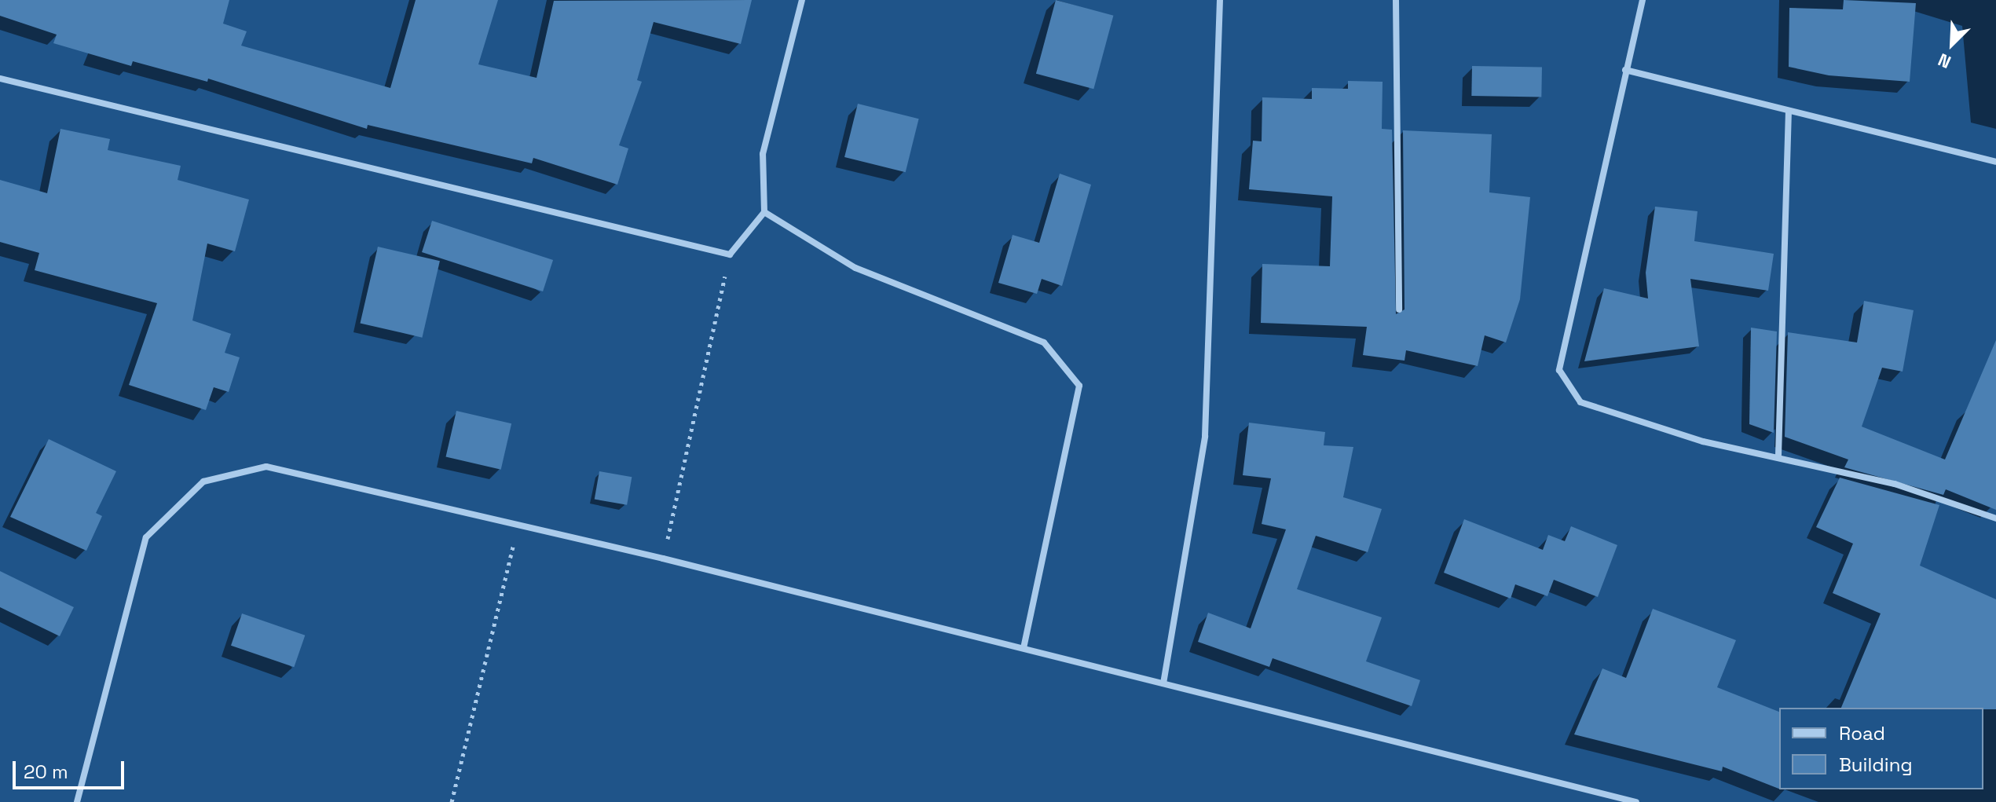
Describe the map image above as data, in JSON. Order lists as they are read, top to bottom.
{
  "legend": ["Road", "Building"],
  "scale_bar": "20 m",
  "north": "bottom left"
}
